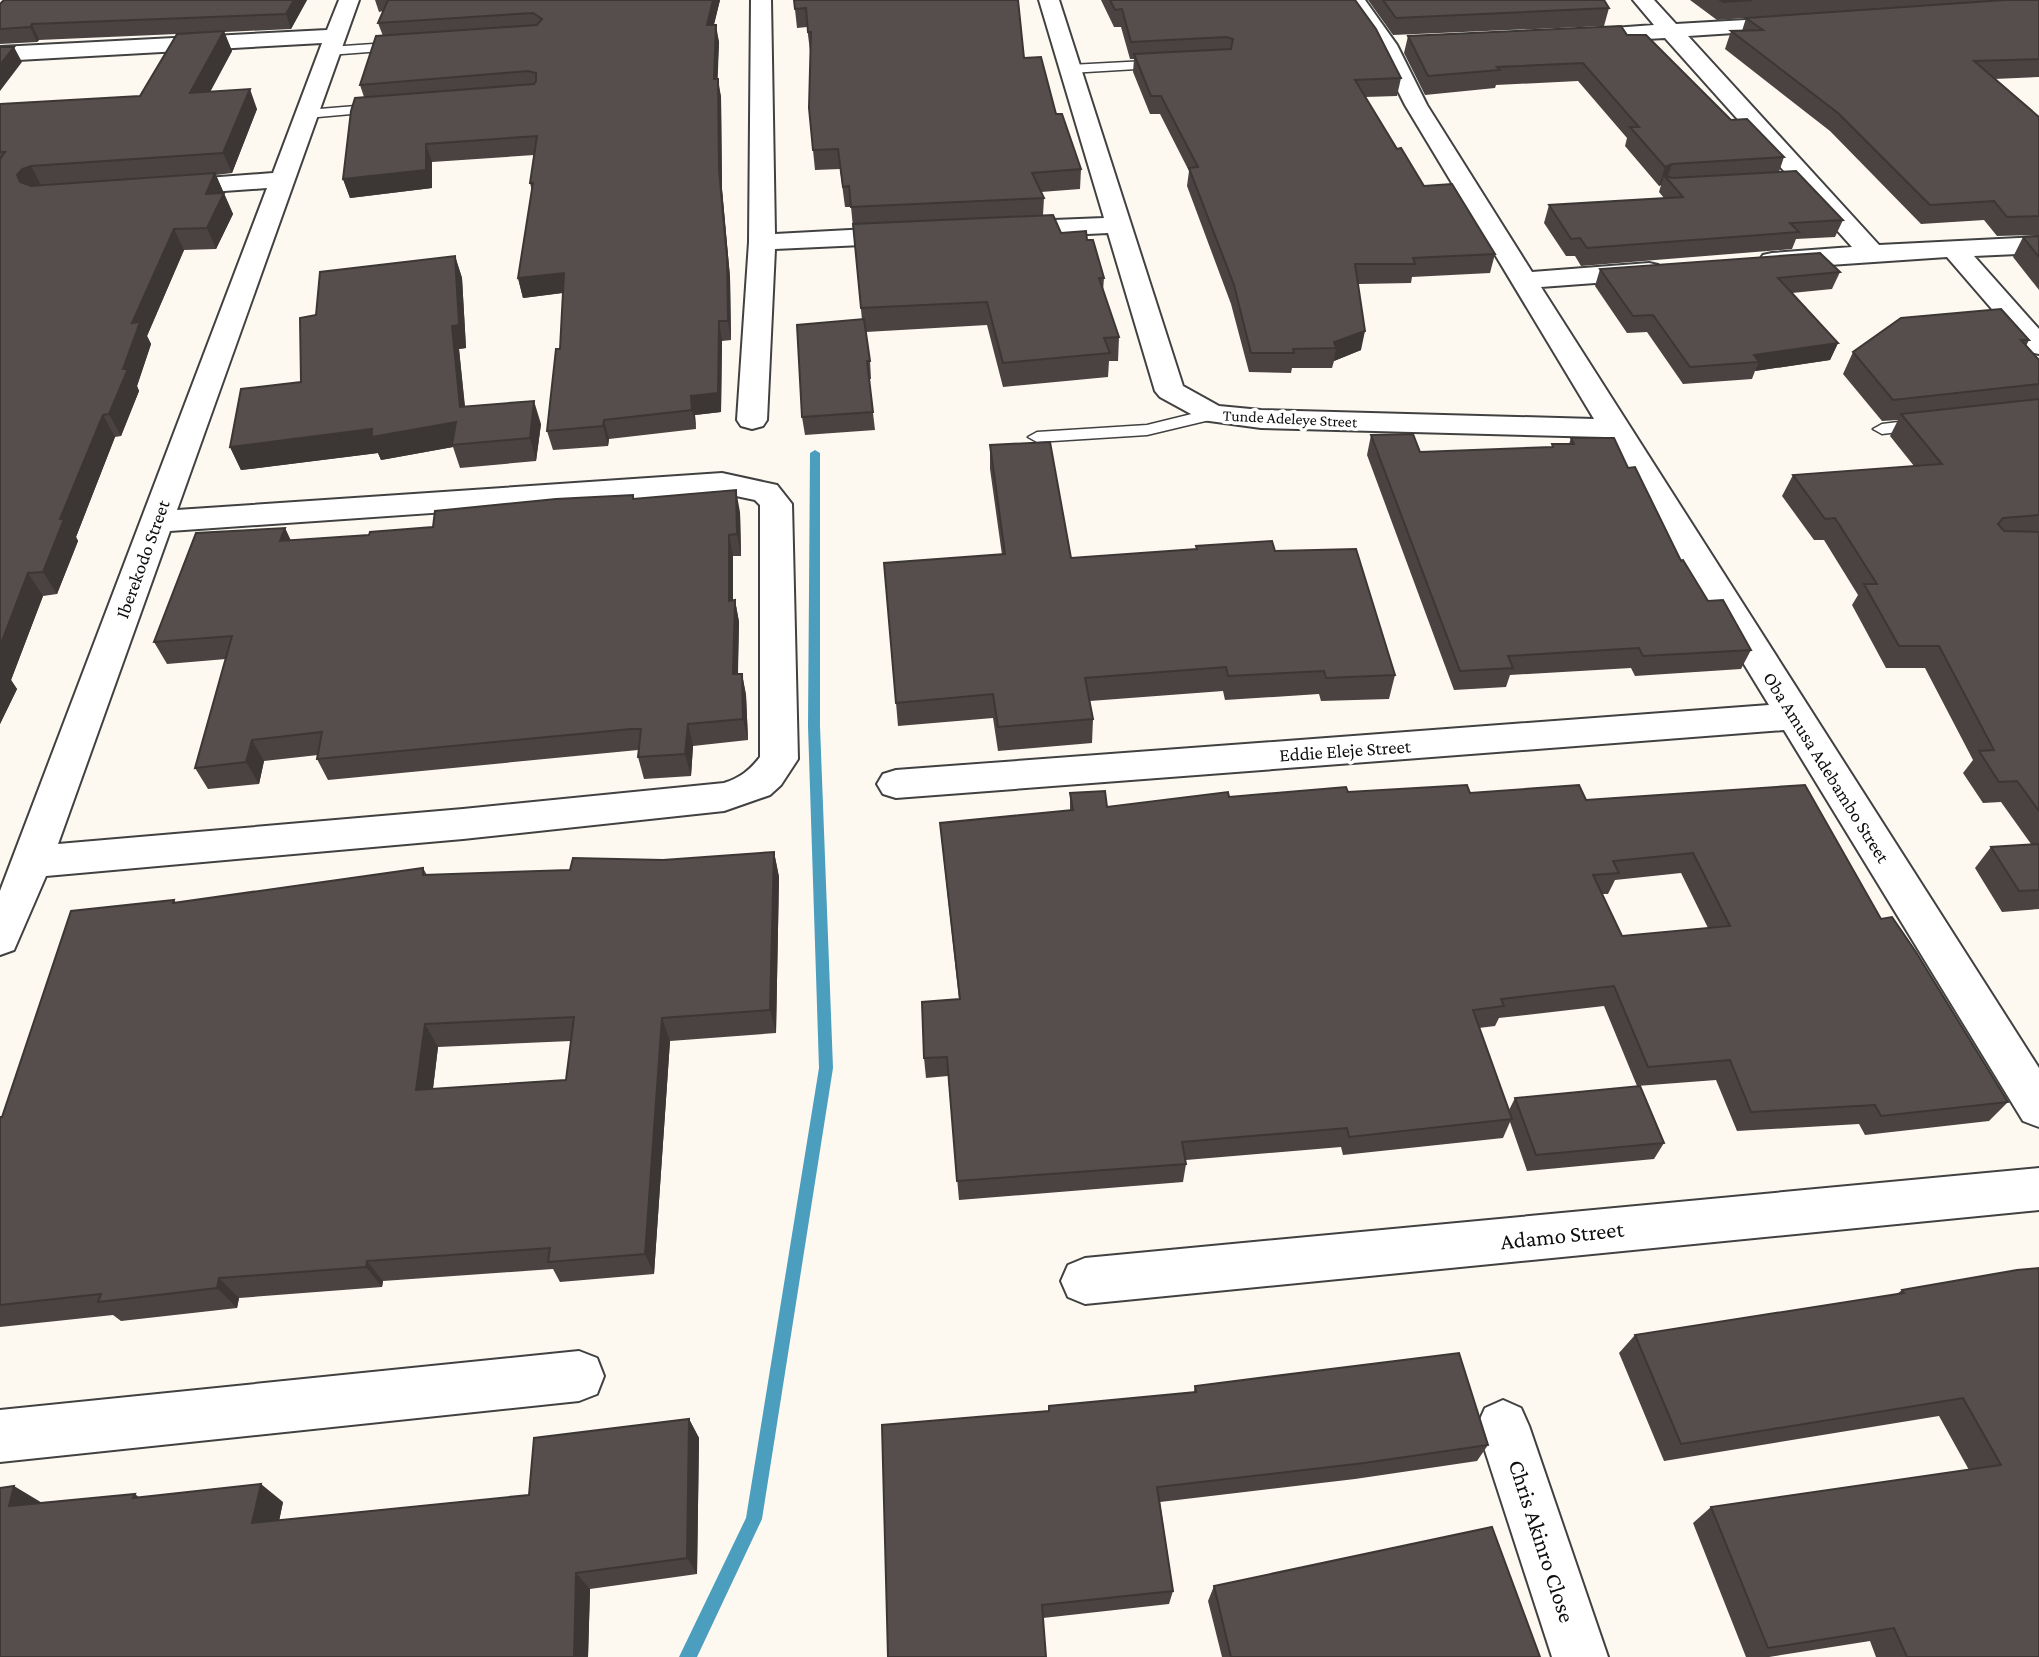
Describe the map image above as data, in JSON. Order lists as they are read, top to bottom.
{
  "streets": {
    "street": [
      "Tunde Adeleye Street",
      "Iberekodo Street",
      "Eddie Eleje Street",
      "Oba Amusa Adebambo Street",
      "Adamo Street",
      "Chris Akinro Close"
    ]
  },
  "crossings": [
    ["Tunde Adeleye Street", "Oba Amusa Adebambo Street"],
    ["Eddie Eleje Street", "Oba Amusa Adebambo Street"]
  ]
}
